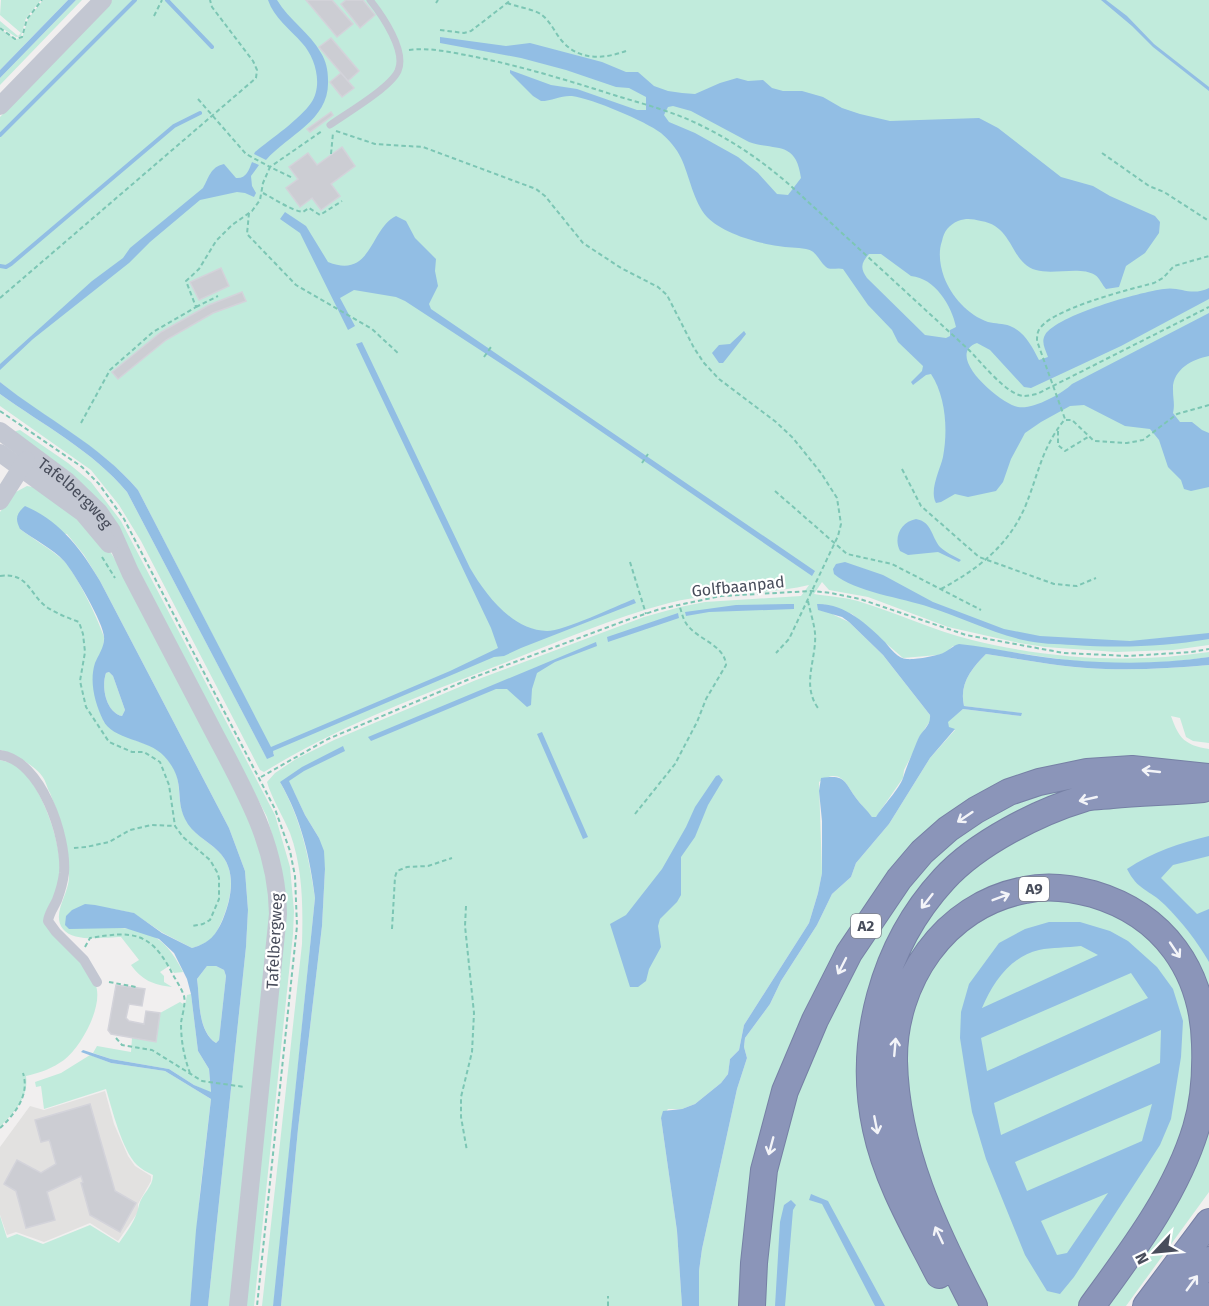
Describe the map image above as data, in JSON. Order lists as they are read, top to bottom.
{
  "streets": {
    "highway": ["A9", "A2"],
    "street": ["Tafelbergweg"],
    "path": ["Golfbaanpad"]
  },
  "north": "bottom left"
}
